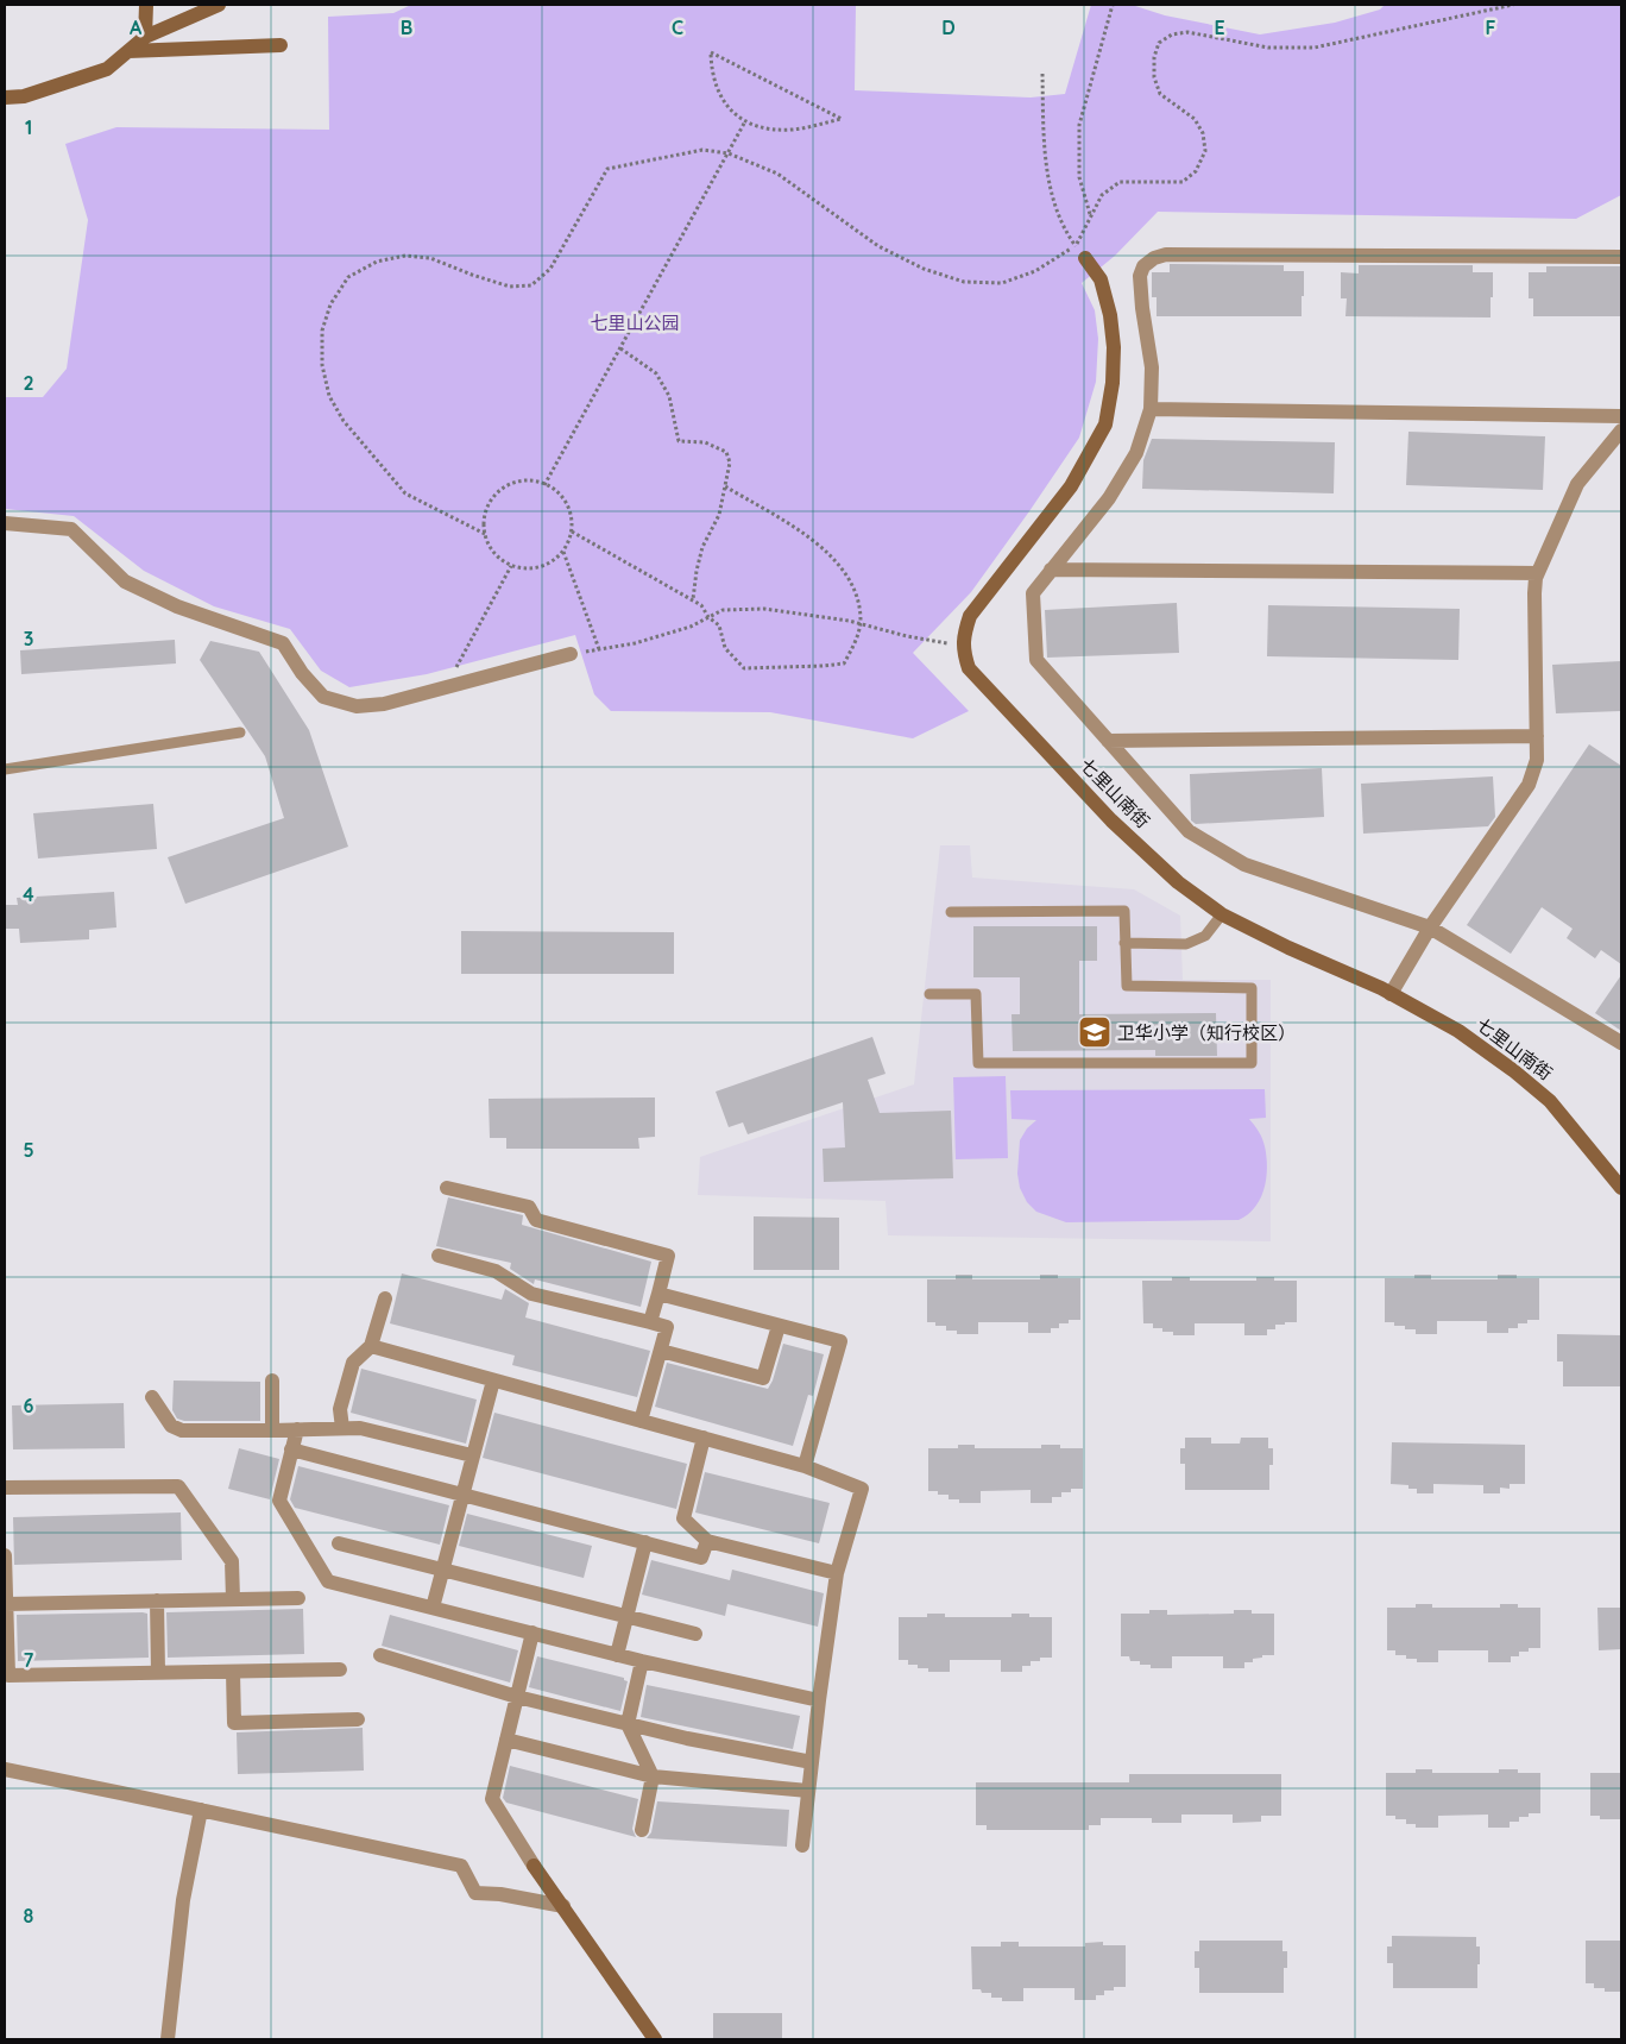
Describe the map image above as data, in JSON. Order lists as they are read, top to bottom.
{
  "streets": {
    "street": ["七里山南街"]
  },
  "parks": ["七里山公园"],
  "places": {
    "school or university": ["卫华小学（知行校区）"]
  },
  "grid": {
    "columns": [
      "A",
      "B",
      "C",
      "D",
      "E",
      "F"
    ],
    "rows": [
      "1",
      "2",
      "3",
      "4",
      "5",
      "6",
      "7",
      "8"
    ]
  }
}
